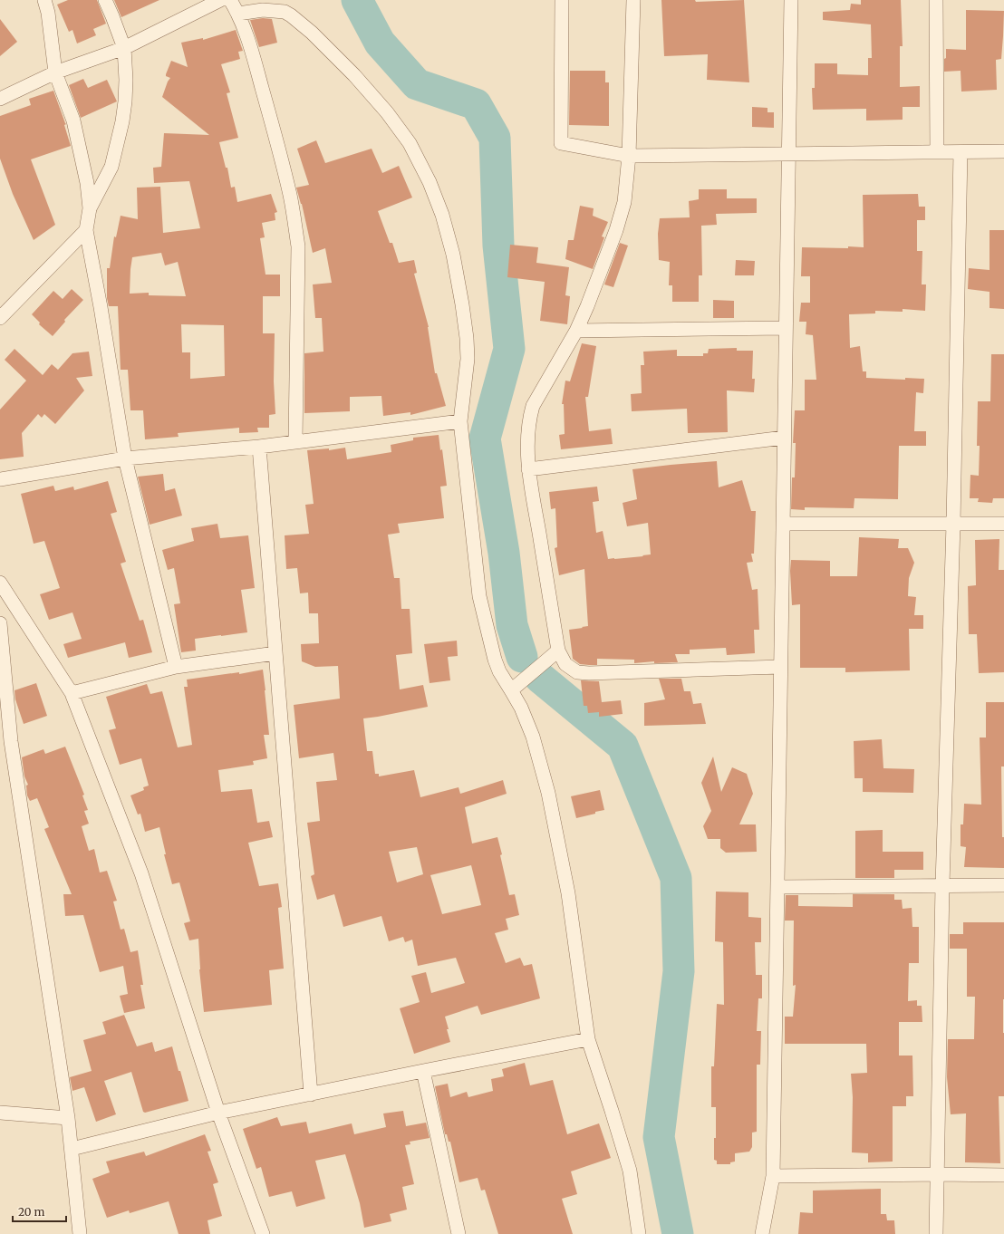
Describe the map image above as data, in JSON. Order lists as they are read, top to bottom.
{
  "scale_bar": "20 m"
}
